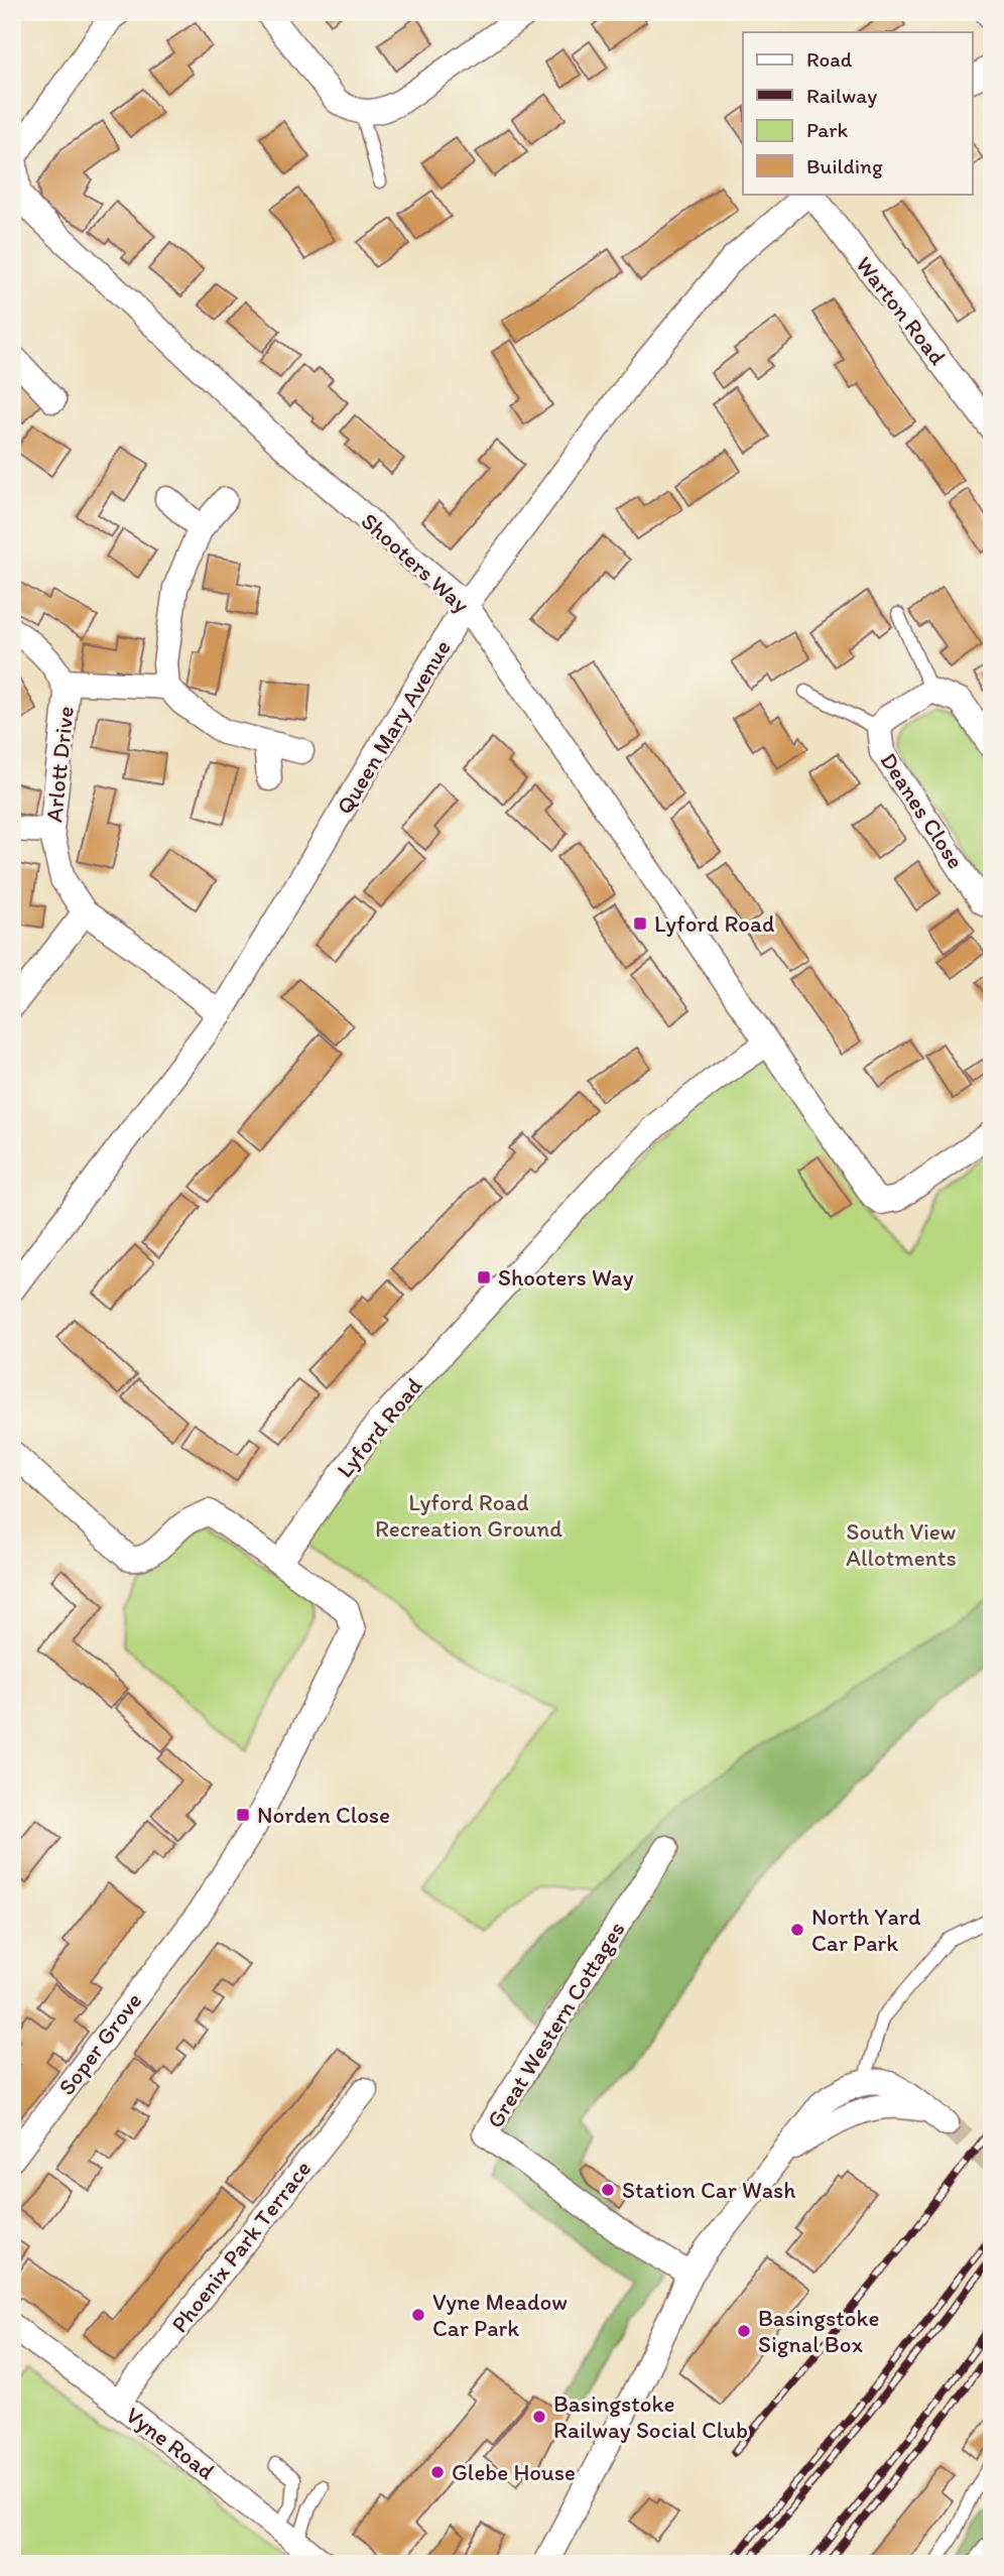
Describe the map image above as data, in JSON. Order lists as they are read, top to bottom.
{
  "streets": {
    "street": [
      "Warton Road",
      "Shooters Way",
      "Queen Mary Avenue",
      "Arlott Drive",
      "Deanes Close",
      "Lyford Road",
      "Great Western Cottages",
      "Soper Grove",
      "Phoenix Park Terrace",
      "Vyne Road"
    ]
  },
  "crossings": [
    ["Shooters Way", "Queen Mary Avenue"],
    ["Shooters Way", "Lyford Road"],
    ["Queen Mary Avenue", "Arlott Drive"],
    ["Lyford Road", "Soper Grove"],
    ["Phoenix Park Terrace", "Vyne Road"]
  ],
  "parks": ["Lyford Road Recreation Ground", "South View Allotments"],
  "places": {
    "transit": ["Lyford Road", "Shooters Way", "Norden Close"],
    "other": [
      "North Yard Car Park",
      "Station Car Wash",
      "Vyne Meadow Car Park",
      "Basingstoke Signal Box",
      "Basingstoke Railway Social Club",
      "Glebe House"
    ]
  },
  "legend": [
    "Road",
    "Railway",
    "Park",
    "Building"
  ]
}
